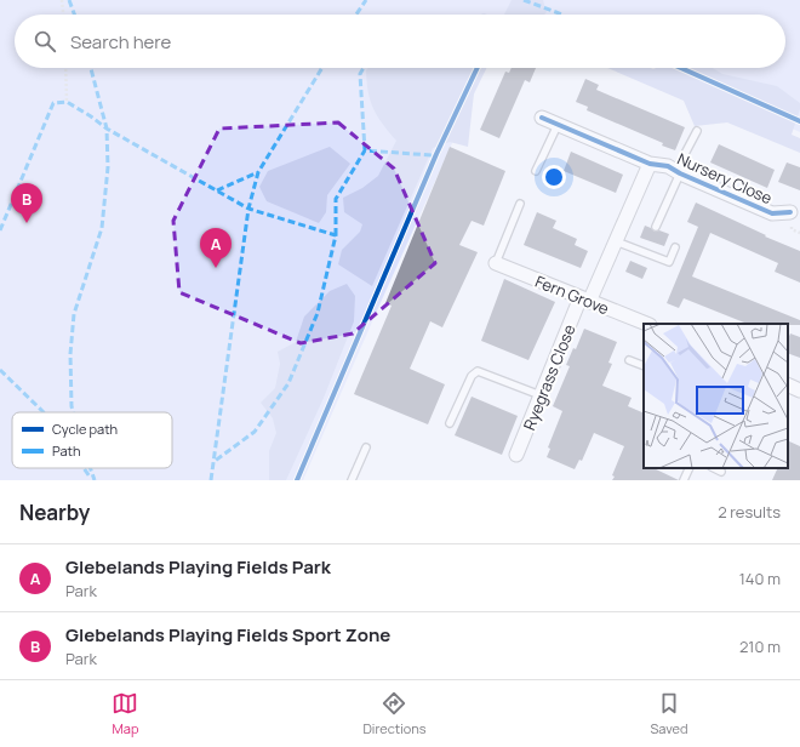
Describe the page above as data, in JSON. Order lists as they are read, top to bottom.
{
  "streets": {
    "street": ["Nursery Close", "Fern Grove", "Ryegrass Close"]
  },
  "crossings": [
    ["Fern Grove", "Ryegrass Close"]
  ],
  "legend": ["Cycle path", "Path"],
  "page": {
    "search": "Search here",
    "pins": ["B", "A"],
    "heading": ["Nearby", "2 results"],
    "list": [
      {
        "mark": "A",
        "name": "Glebelands Playing Fields Park",
        "note": "Park",
        "value": "140 m"
      },
      {
        "mark": "B",
        "name": "Glebelands Playing Fields Sport Zone",
        "note": "Park",
        "value": "210 m"
      }
    ],
    "nav": ["Map", "Directions", "Saved"]
  }
}
